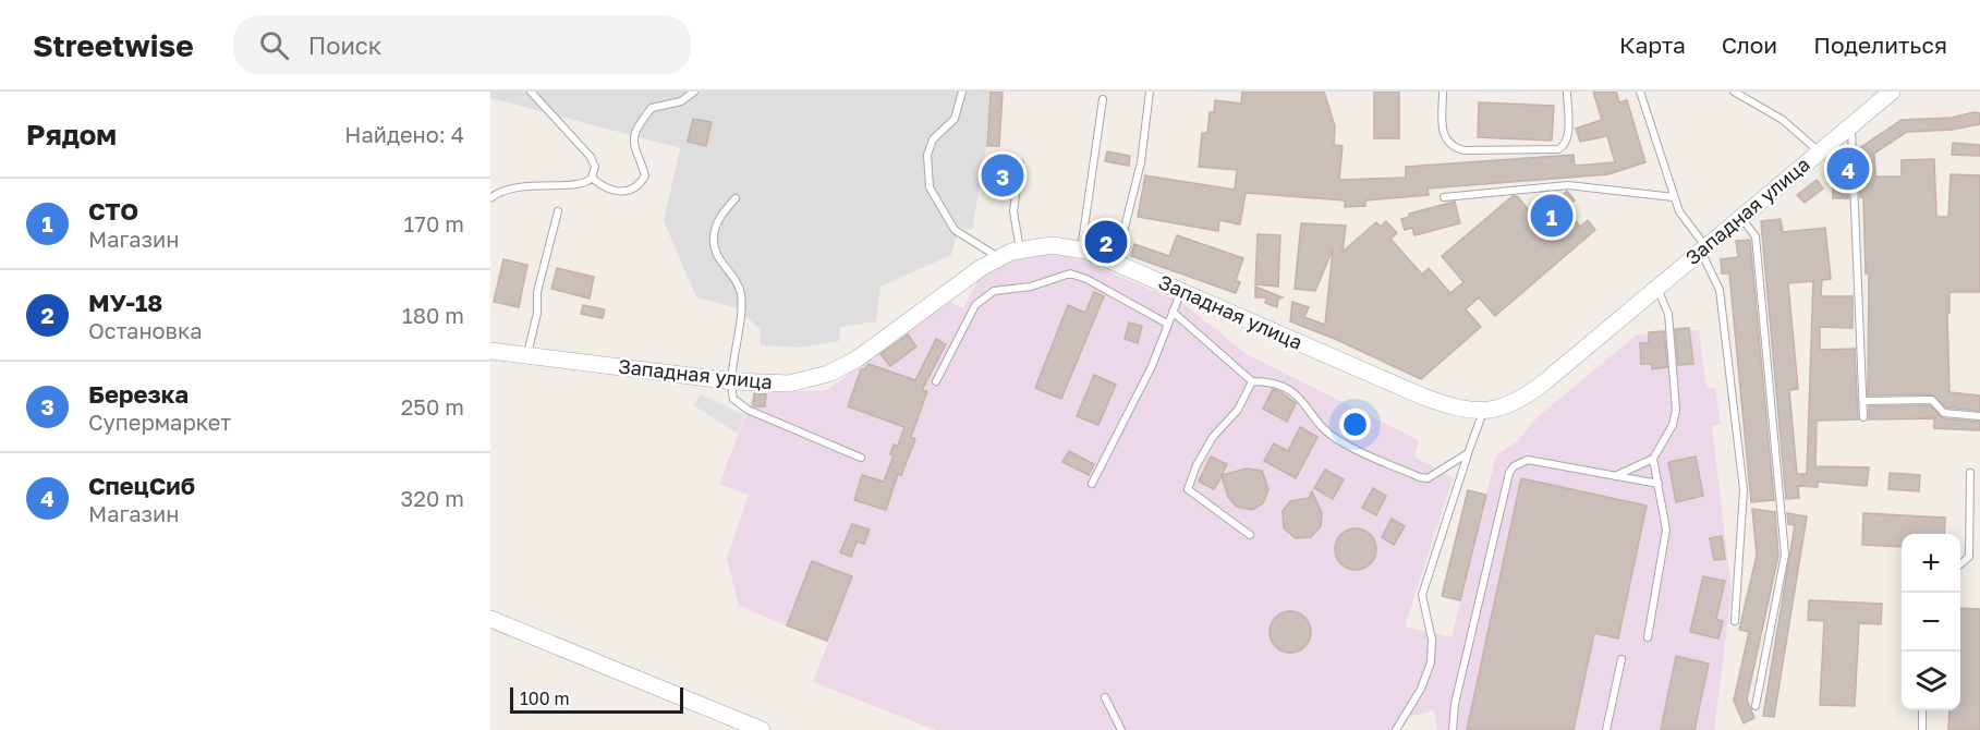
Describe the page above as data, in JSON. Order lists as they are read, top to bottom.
{
  "streets": {
    "street": ["Западная улица"]
  },
  "scale_bar": "100 m",
  "page": {
    "header": "Streetwise",
    "search": "Поиск",
    "nav": ["Карта", "Слои", "Поделиться"],
    "heading": ["Рядом", "Найдено: 4"],
    "pins": [
      "4",
      "3",
      "1",
      "2"
    ],
    "list": [
      {
        "mark": "1",
        "name": "СТО",
        "note": "Магазин",
        "value": "170 m"
      },
      {
        "mark": "2",
        "name": "МУ-18",
        "note": "Остановка",
        "value": "180 m"
      },
      {
        "mark": "3",
        "name": "Березка",
        "note": "Супермаркет",
        "value": "250 m"
      },
      {
        "mark": "4",
        "name": "СпецСиб",
        "note": "Магазин",
        "value": "320 m"
      }
    ],
    "map_buttons": ["+", "−"],
    "scale": "100 m"
  }
}
